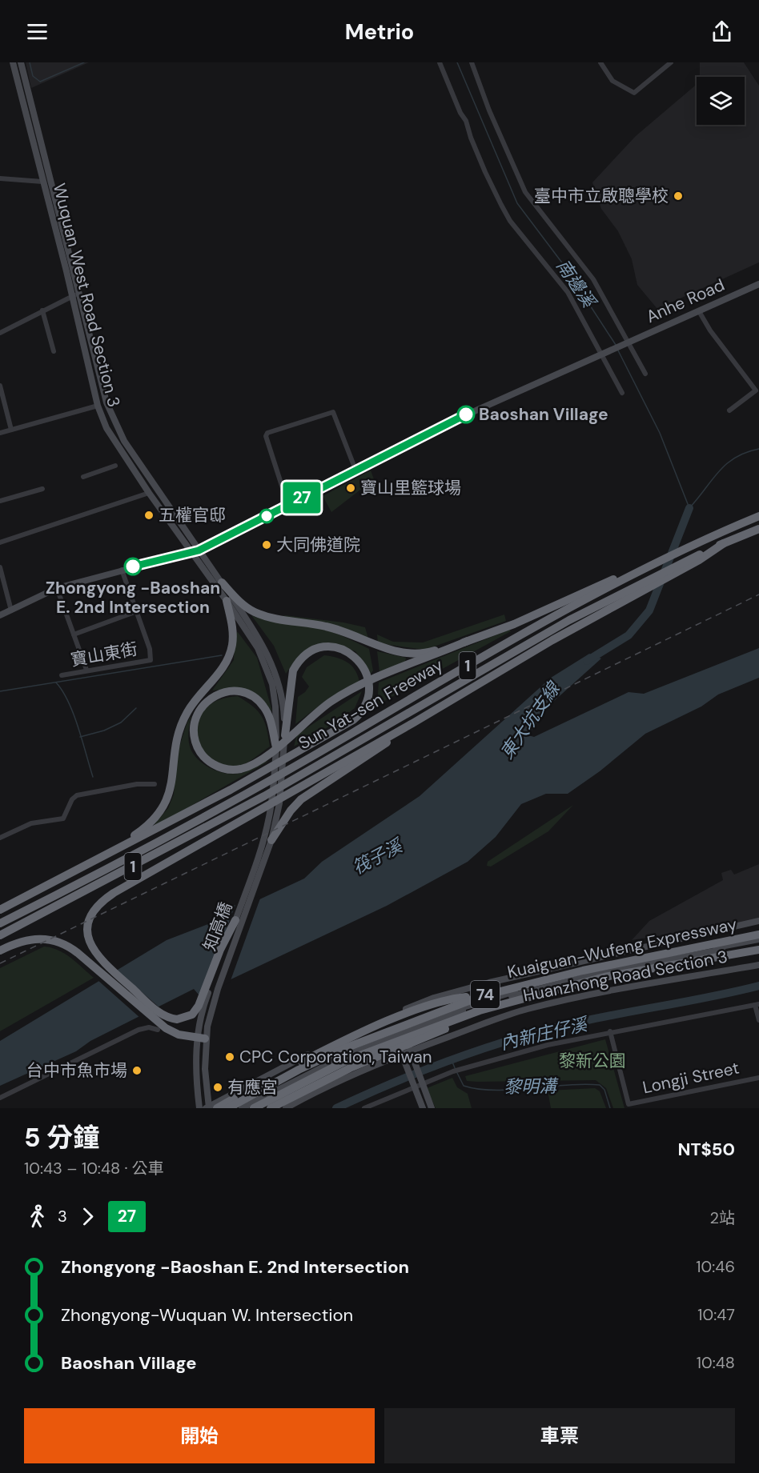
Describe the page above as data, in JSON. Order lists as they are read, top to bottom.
{
  "streets": {
    "highway": [
      "1",
      "Sun Yat-sen Freeway",
      "Kuaiguan-Wufeng Expressway",
      "74"
    ],
    "main road": [
      "Wuquan West Road Section 3",
      "Anhe Road",
      "知高橋",
      "Huanzhong Road Section 3"
    ],
    "street": ["寶山東街", "Longji Street"]
  },
  "crossings": [
    ["Wuquan West Road Section 3", "Anhe Road"],
    ["Wuquan West Road Section 3", "知高橋"]
  ],
  "water": [
    "南邊溪",
    "東大坑支線",
    "筏子溪",
    "內新庄仔溪",
    "黎明溝"
  ],
  "parks": ["黎新公園"],
  "places": [
    "臺中市立啟聰學校",
    "Baoshan Village",
    "寶山里籃球場",
    "五權官邸",
    "大同佛道院",
    "Zhongyong -Baoshan E. 2nd Intersection",
    "CPC Corporation, Taiwan",
    "台中市魚市場",
    "有應宮"
  ],
  "lines": ["bus line 27"],
  "page": {
    "header": "Metrio",
    "on_map": "27",
    "heading": ["5 分鐘", "10:43 – 10:48 · 公車", "NT$50"],
    "legs": ["3", "27", "2站"],
    "list": [
      {
        "name": "Zhongyong -Baoshan E. 2nd Intersection",
        "value": "10:46"
      },
      {
        "name": "Zhongyong-Wuquan W. Intersection",
        "value": "10:47"
      },
      {
        "name": "Baoshan Village",
        "value": "10:48"
      }
    ],
    "buttons": ["開始", "車票"]
  }
}
